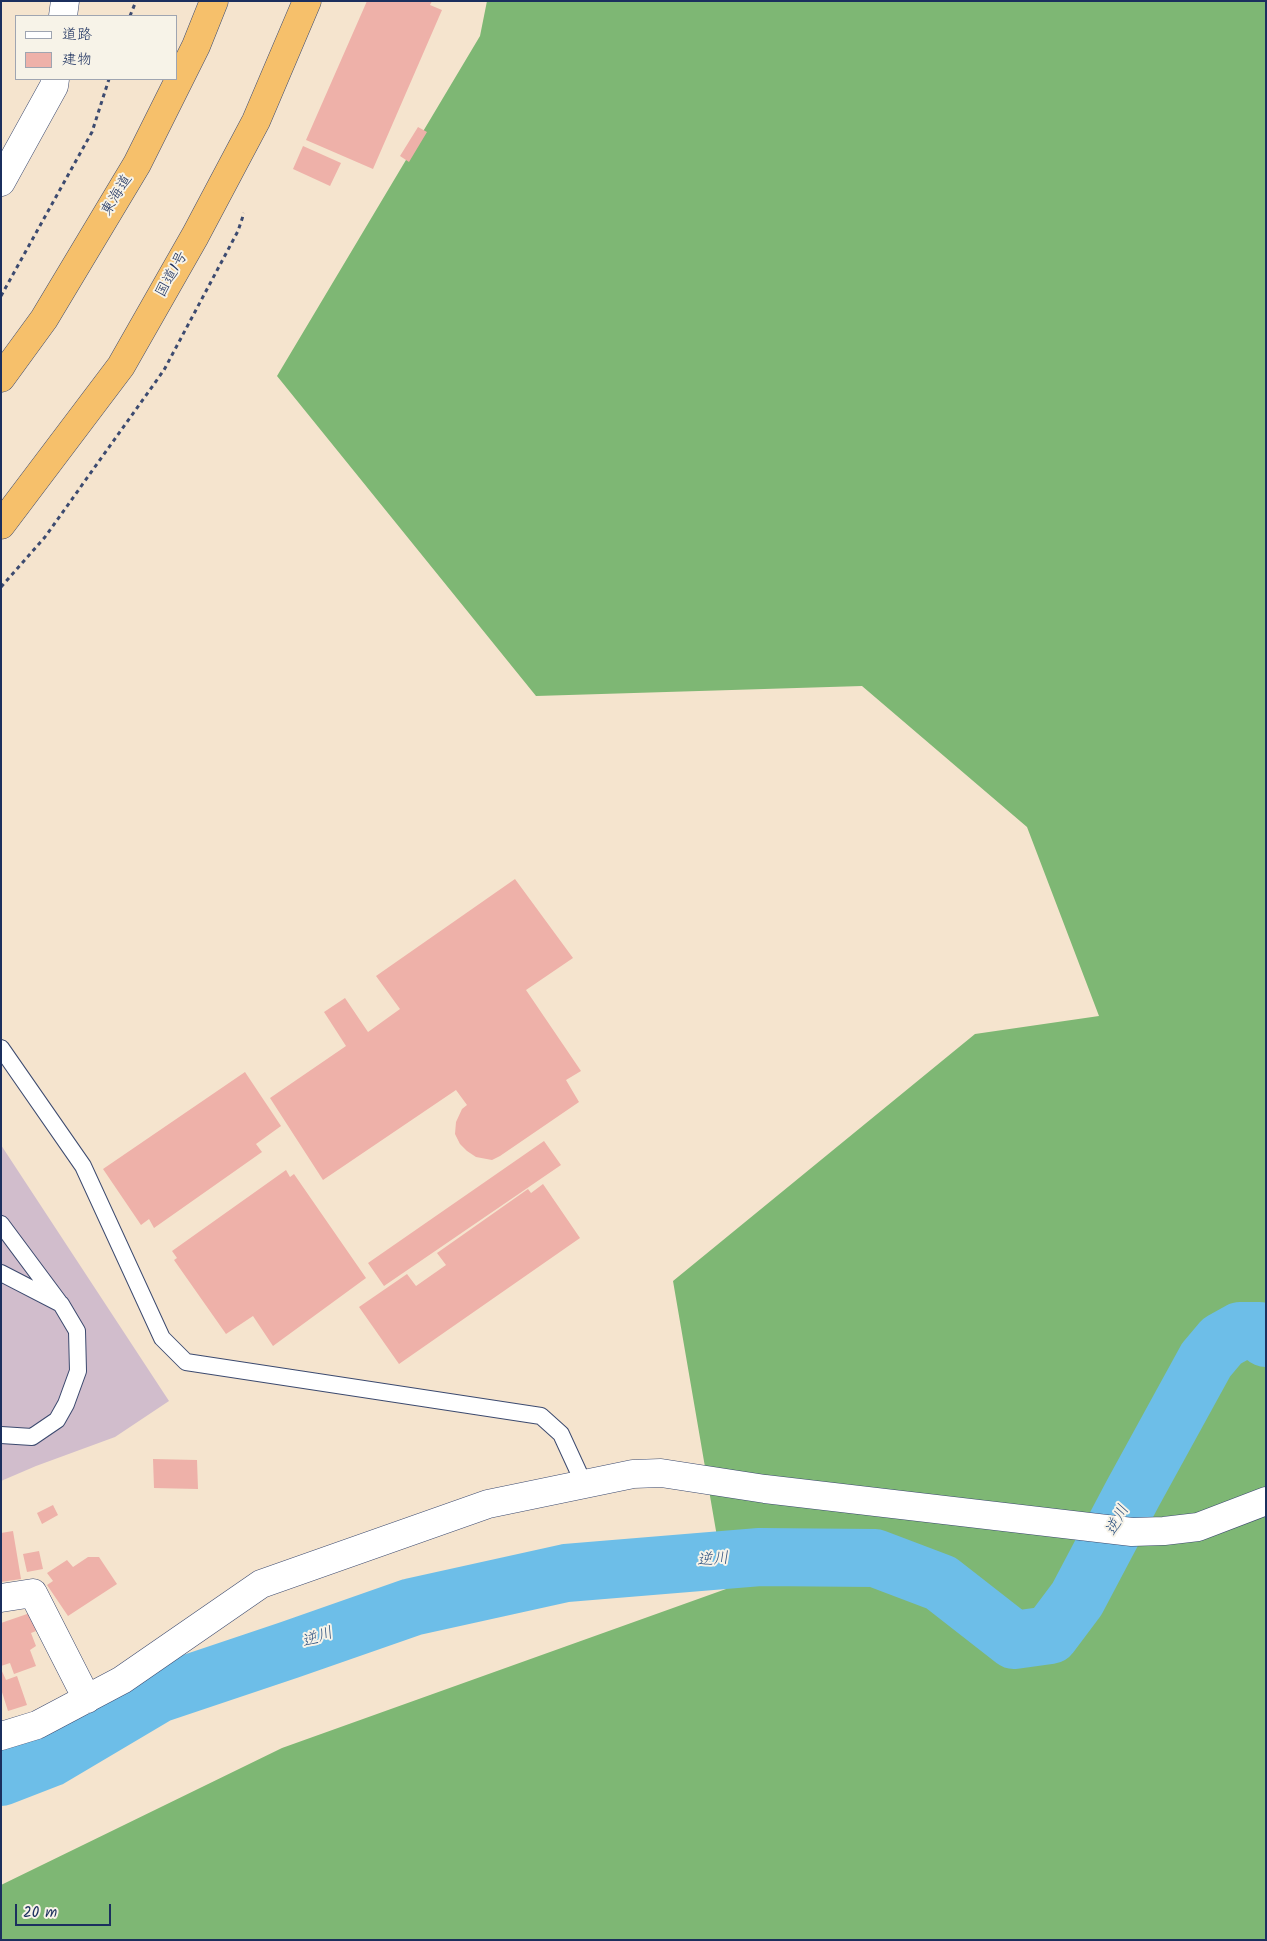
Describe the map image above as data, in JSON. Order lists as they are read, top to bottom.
{
  "streets": {
    "highway": ["東海道", "国道1号"]
  },
  "water": ["逆川"],
  "legend": ["道路", "建物"],
  "scale_bar": "20 m"
}
